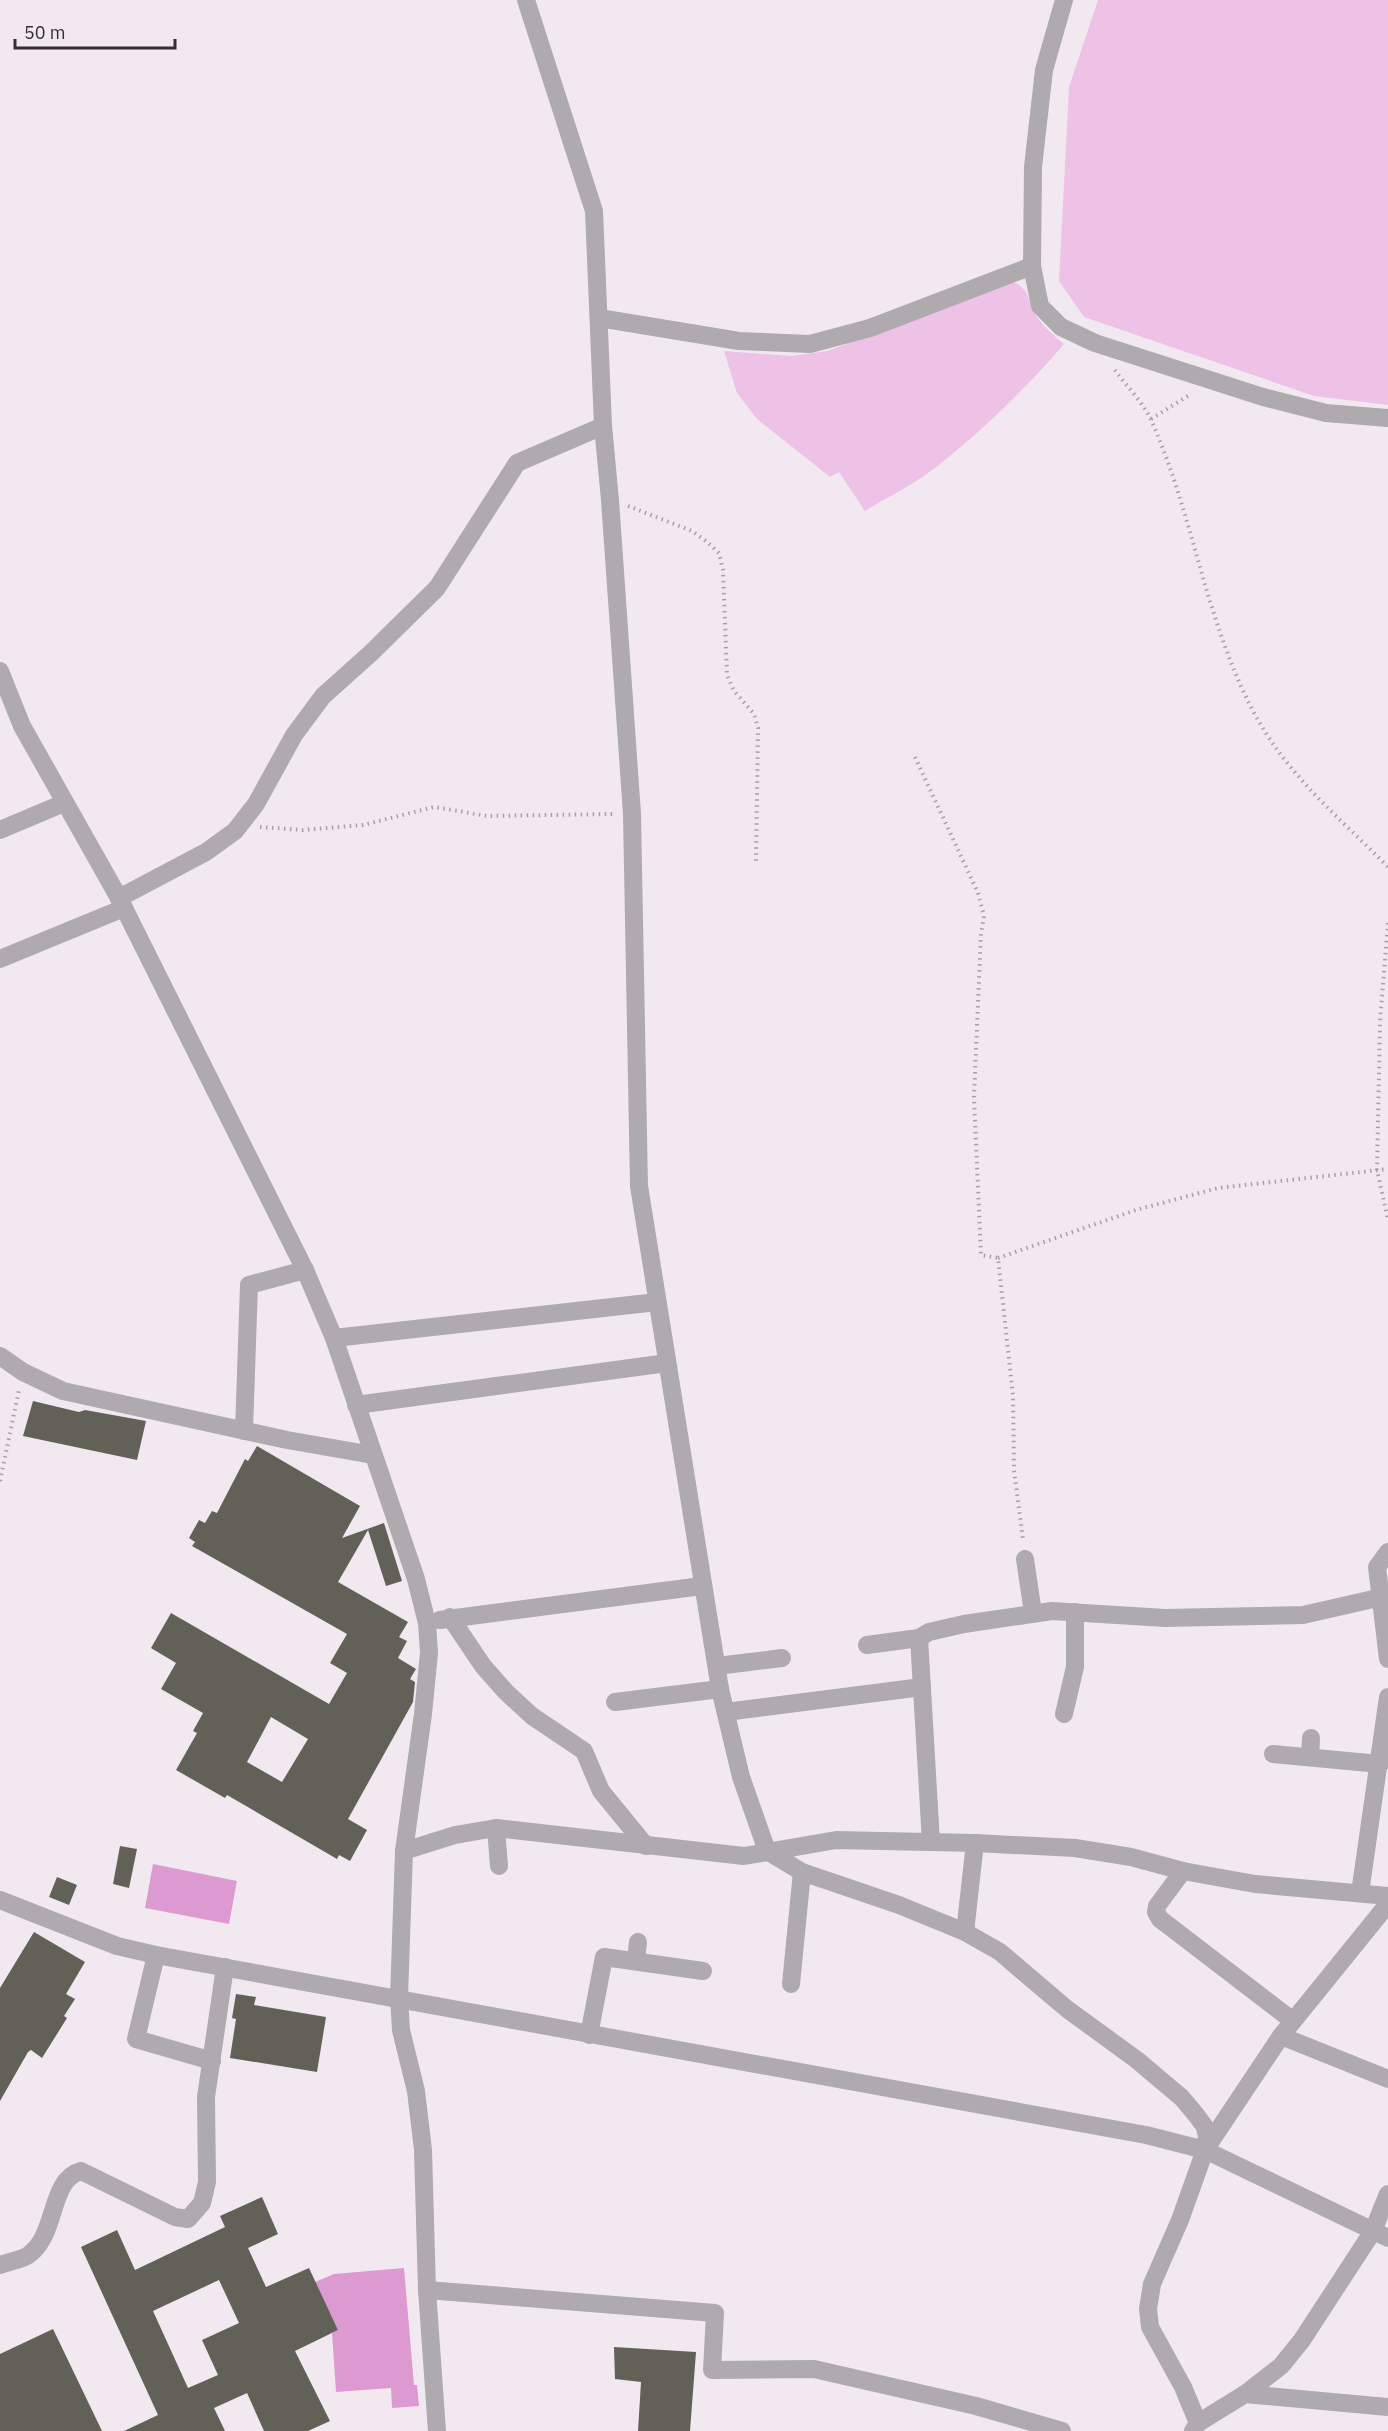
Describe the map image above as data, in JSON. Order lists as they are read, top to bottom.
{
  "scale_bar": "50 m"
}
